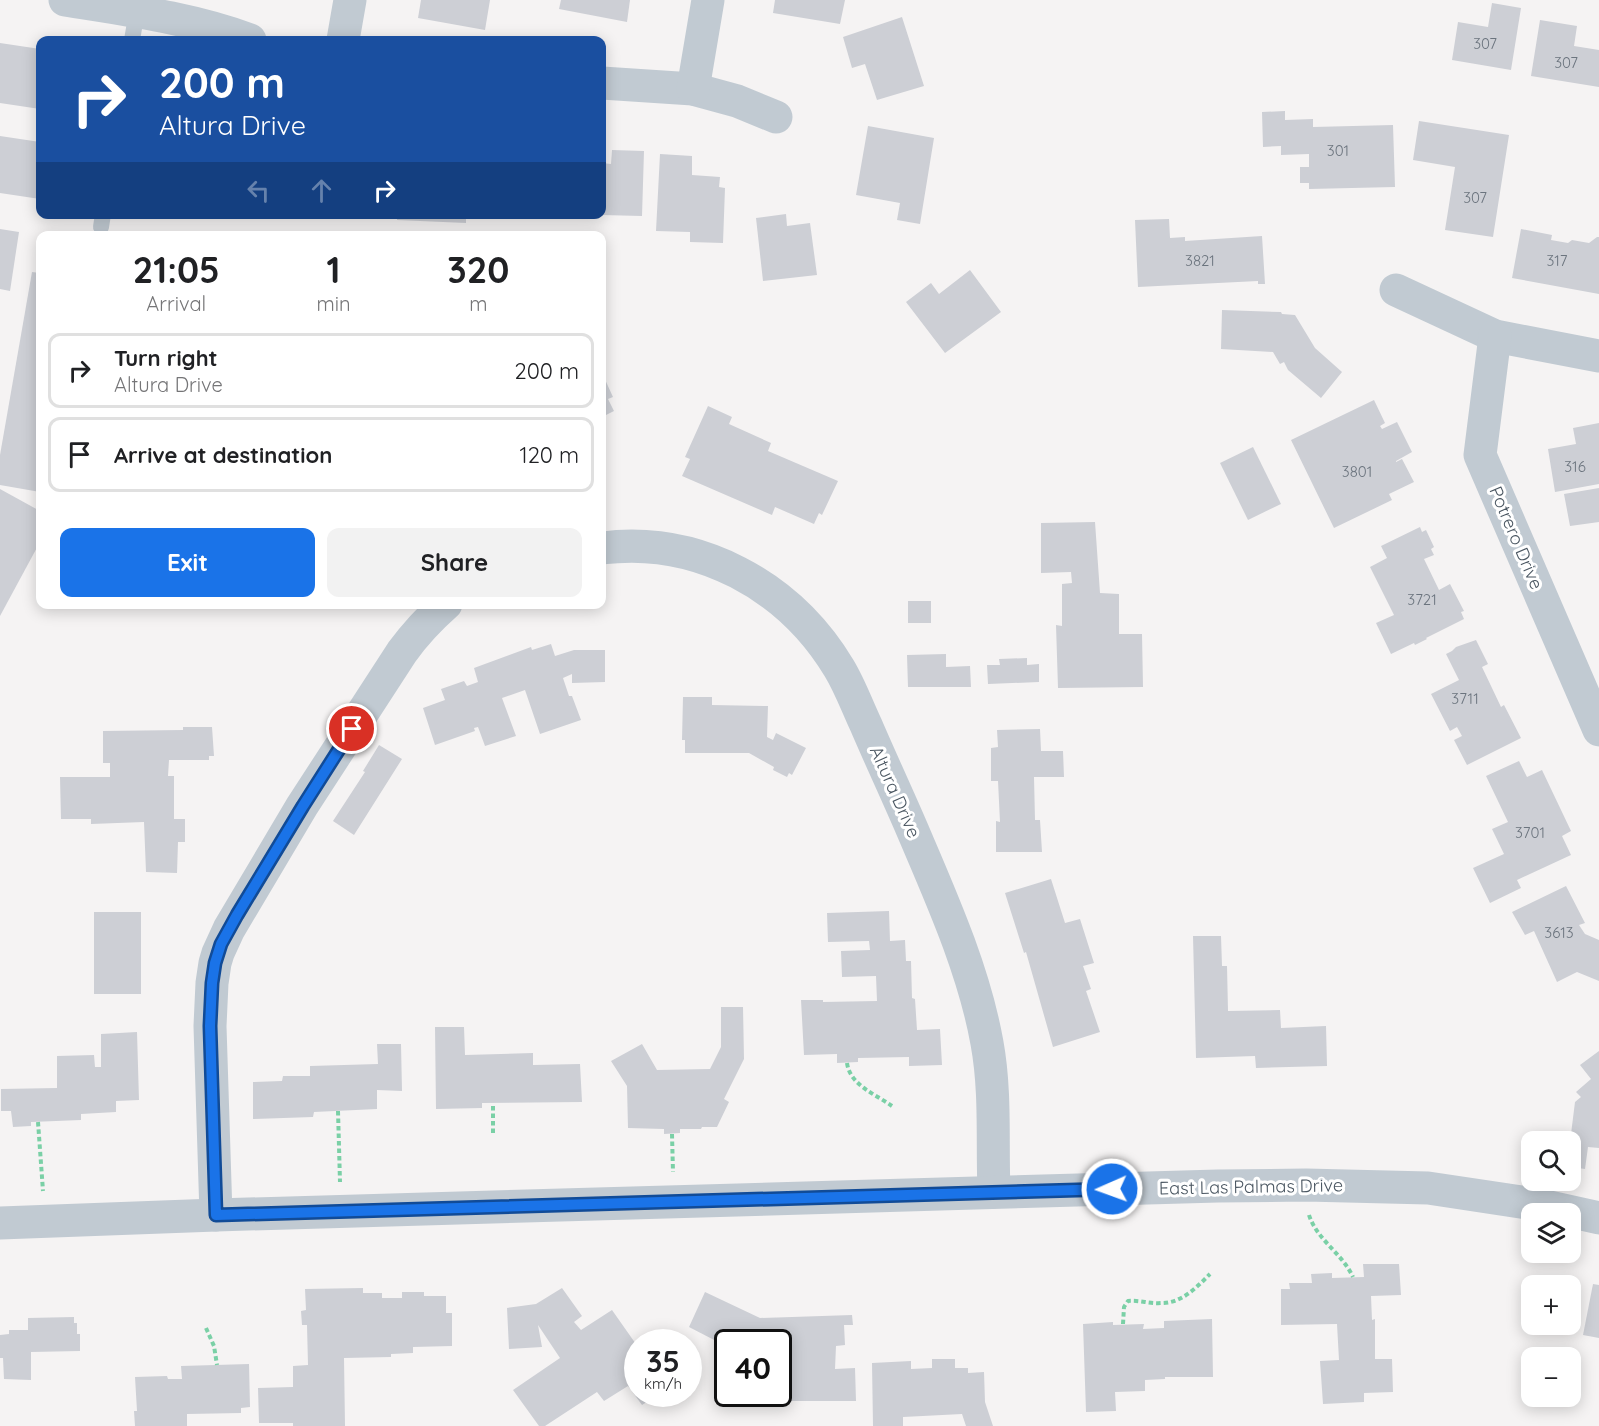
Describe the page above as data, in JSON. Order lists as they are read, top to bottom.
{
  "streets": {
    "street": ["Potrero Drive", "Altura Drive", "East Las Palmas Drive"]
  },
  "crossings": [
    ["Altura Drive", "East Las Palmas Drive"]
  ],
  "house_numbers": [
    "307",
    "307",
    "301",
    "307",
    "3821",
    "317",
    "316",
    "3801",
    "3721",
    "3711",
    "3701",
    "3613"
  ],
  "page": {
    "turn": ["200 m", "Altura Drive"],
    "eta": [
      "21:05",
      "Arrival",
      "1",
      "min",
      "320",
      "m"
    ],
    "list": [
      {
        "name": "Turn right",
        "note": "Altura Drive",
        "value": "200 m"
      },
      {
        "name": "Arrive at destination",
        "value": "120 m"
      }
    ],
    "buttons": ["Exit", "Share"],
    "map_buttons": ["+", "−"],
    "speed": "35 km/h",
    "limit": "40"
  }
}
